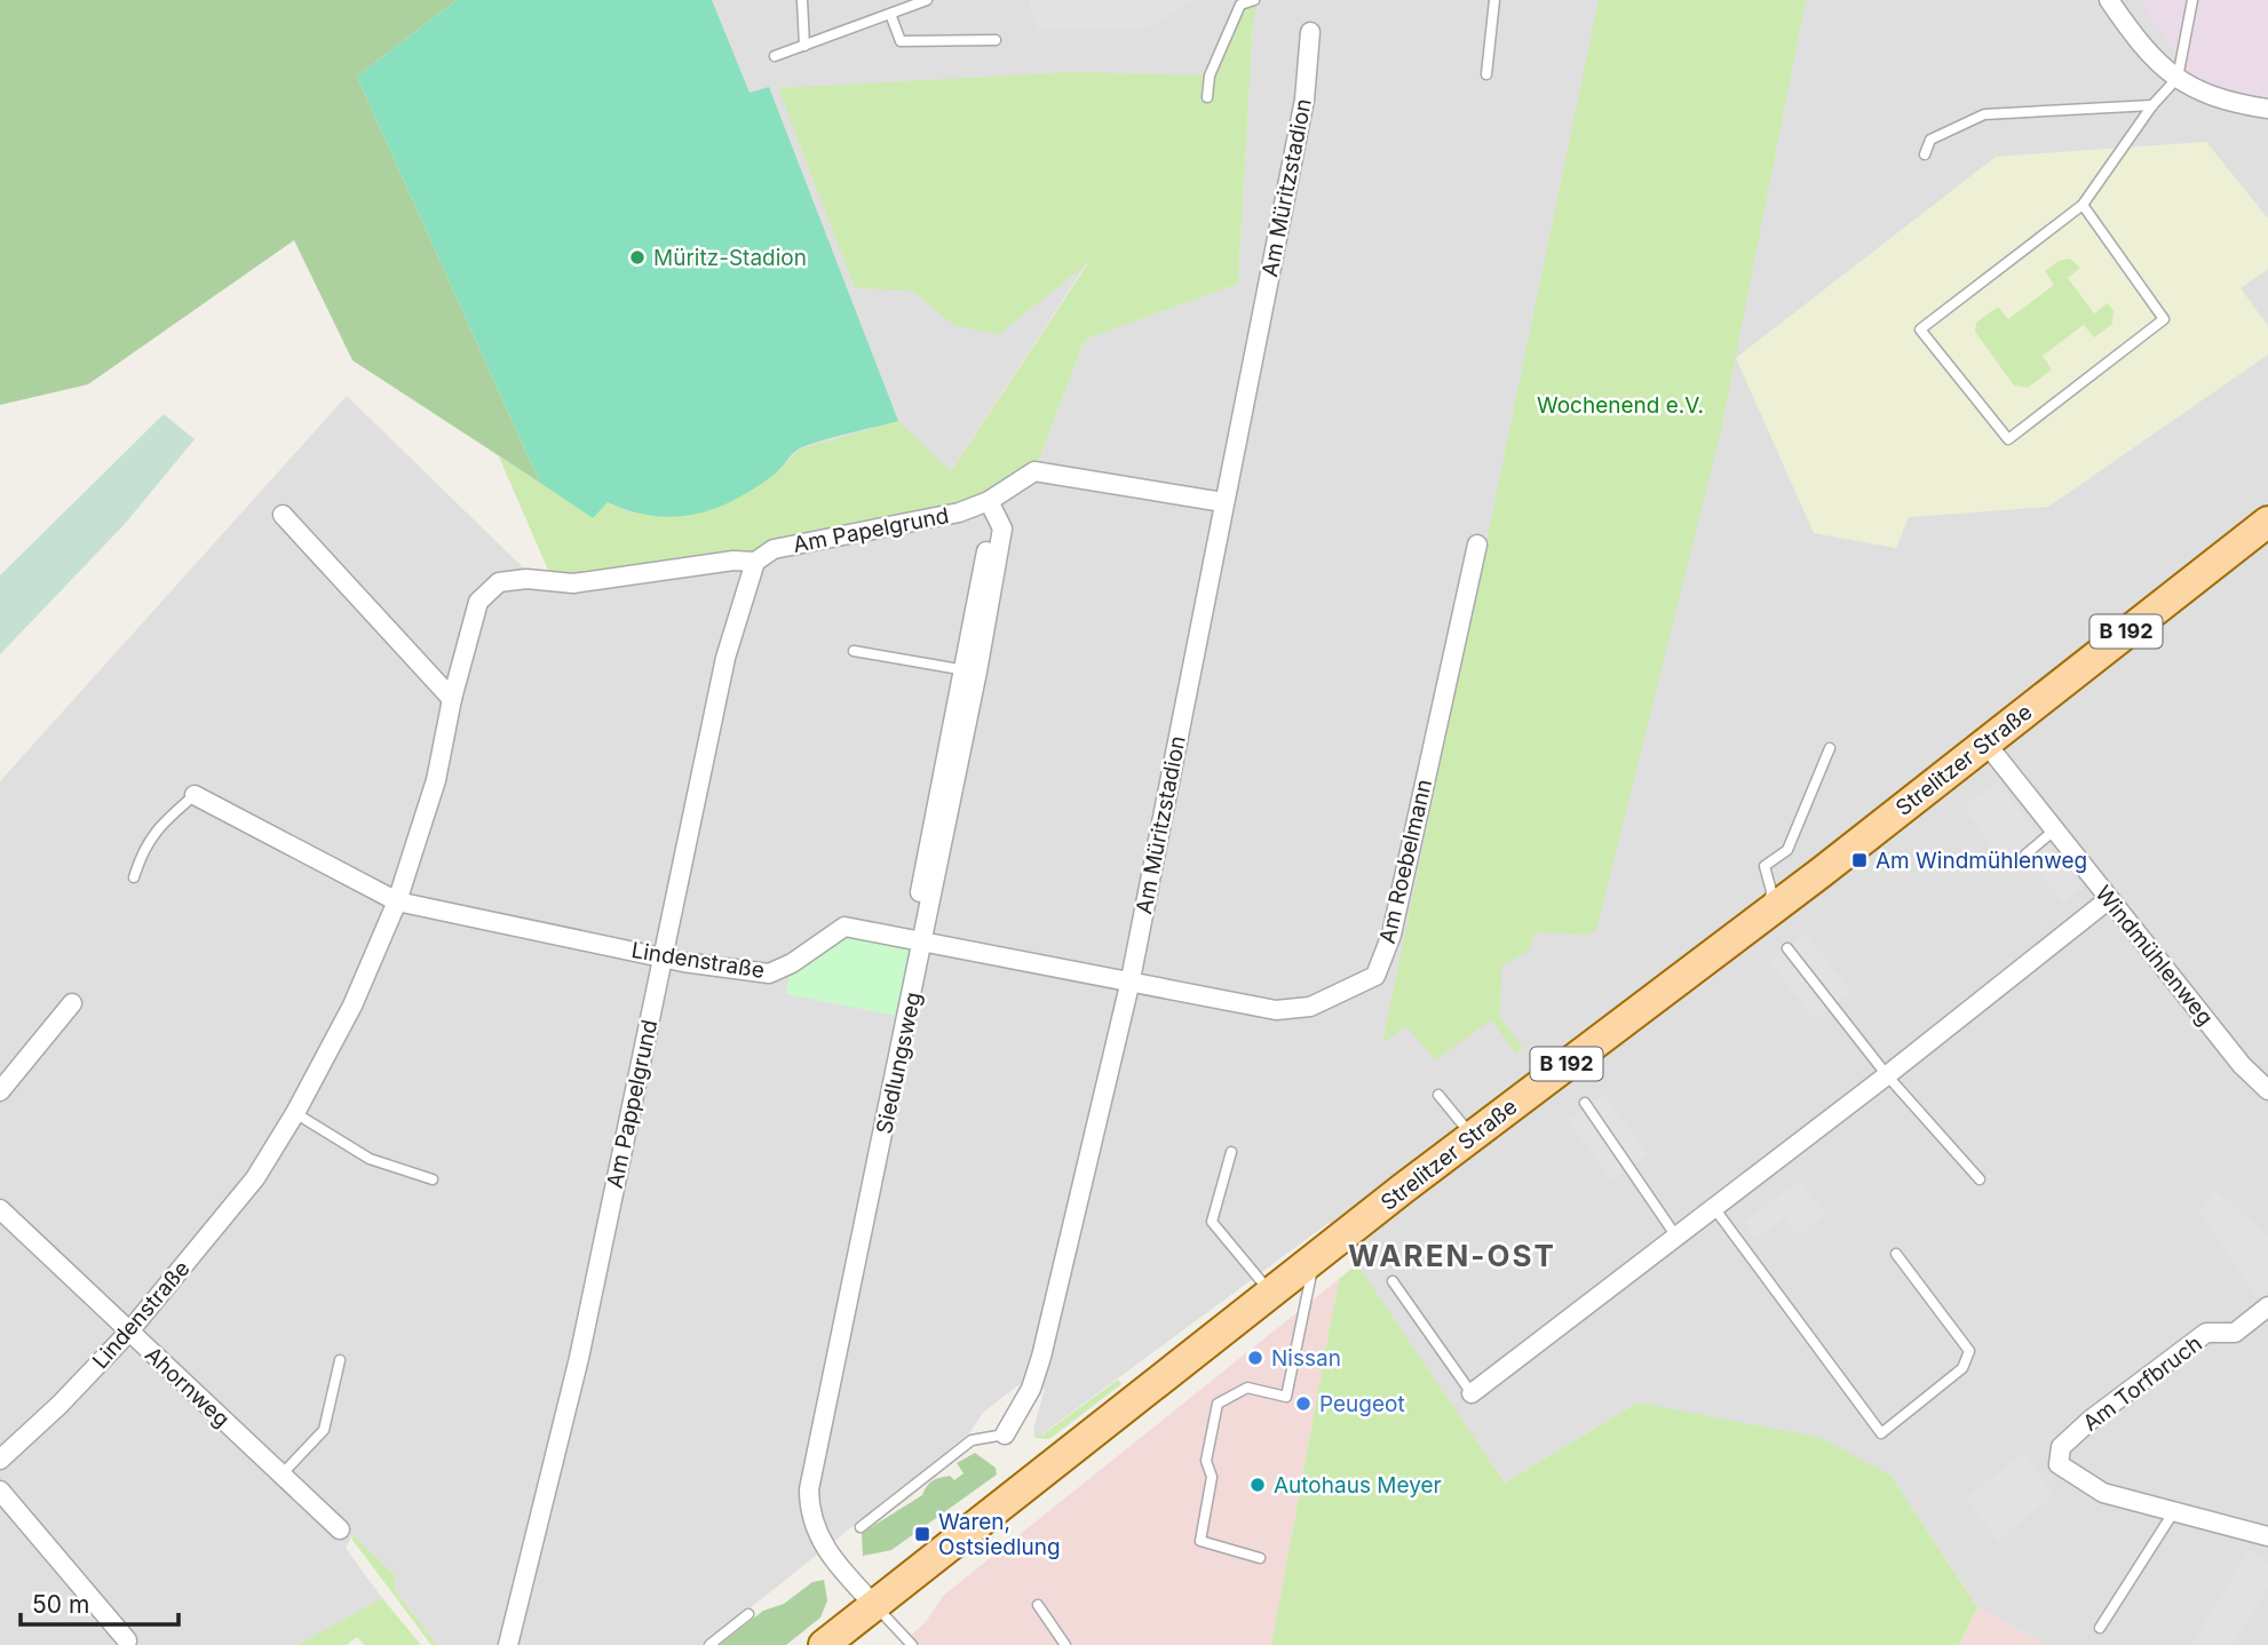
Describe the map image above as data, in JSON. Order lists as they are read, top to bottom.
{
  "streets": {
    "main road": ["B 192", "Strelitzer Straße"],
    "street": [
      "Am Müritzstadion",
      "Am Papelgrund",
      "Am Roebelmann",
      "Windmühlenweg",
      "Lindenstraße",
      "Siedlungsweg",
      "Am Pappelgrund",
      "Am Torfbruch",
      "Ahornweg"
    ]
  },
  "crossings": [
    ["Am Müritzstadion", "Am Roebelmann"],
    ["Am Müritzstadion", "Lindenstraße"],
    ["Am Papelgrund", "Lindenstraße"],
    ["Am Papelgrund", "Siedlungsweg"],
    ["Am Papelgrund", "Am Pappelgrund"],
    ["Strelitzer Straße", "Windmühlenweg"],
    ["Strelitzer Straße", "Siedlungsweg"],
    ["Am Roebelmann", "Lindenstraße"],
    ["Lindenstraße", "Siedlungsweg"],
    ["Lindenstraße", "Am Pappelgrund"],
    ["Lindenstraße", "Ahornweg"]
  ],
  "districts": ["WAREN-OST"],
  "parks": ["Wochenend e.V."],
  "places": {
    "other": [
      "Müritz-Stadion",
      "Nissan",
      "Peugeot",
      "Autohaus Meyer"
    ],
    "transit": ["Am Windmühlenweg", "Waren, Ostsiedlung"]
  },
  "scale_bar": "50 m"
}
